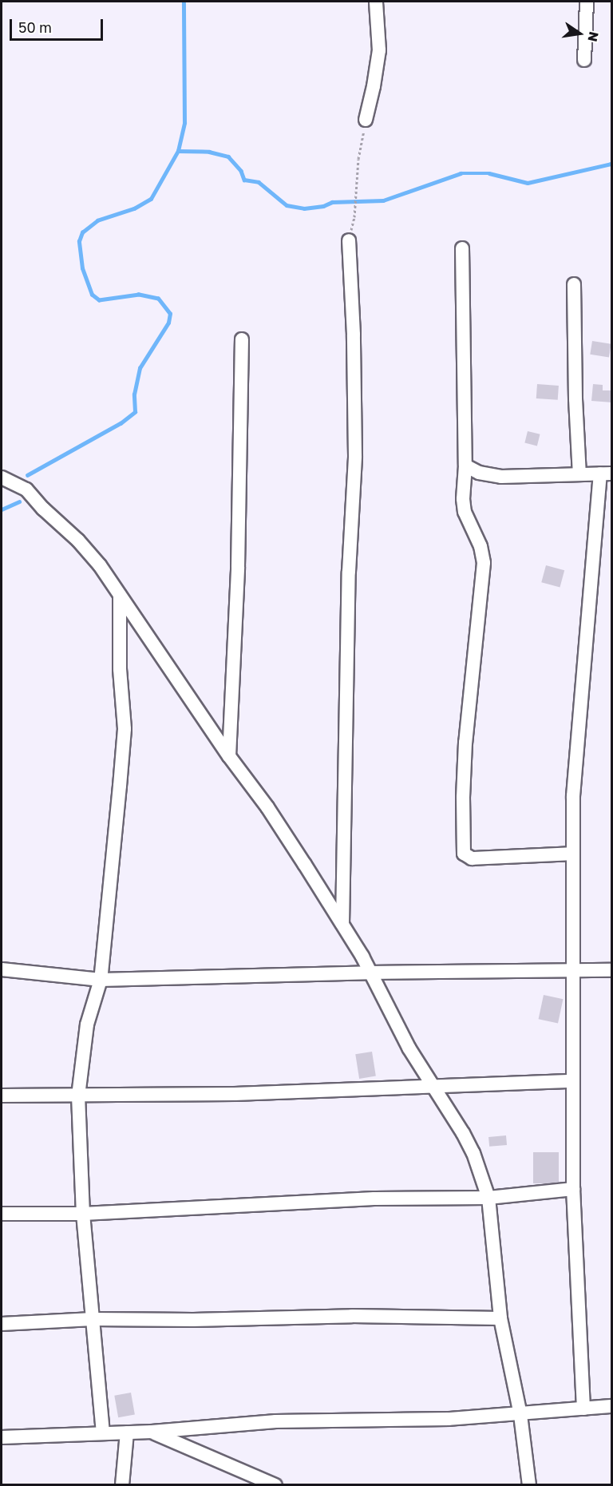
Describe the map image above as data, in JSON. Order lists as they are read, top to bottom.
{
  "scale_bar": "50 m",
  "north": "right"
}
